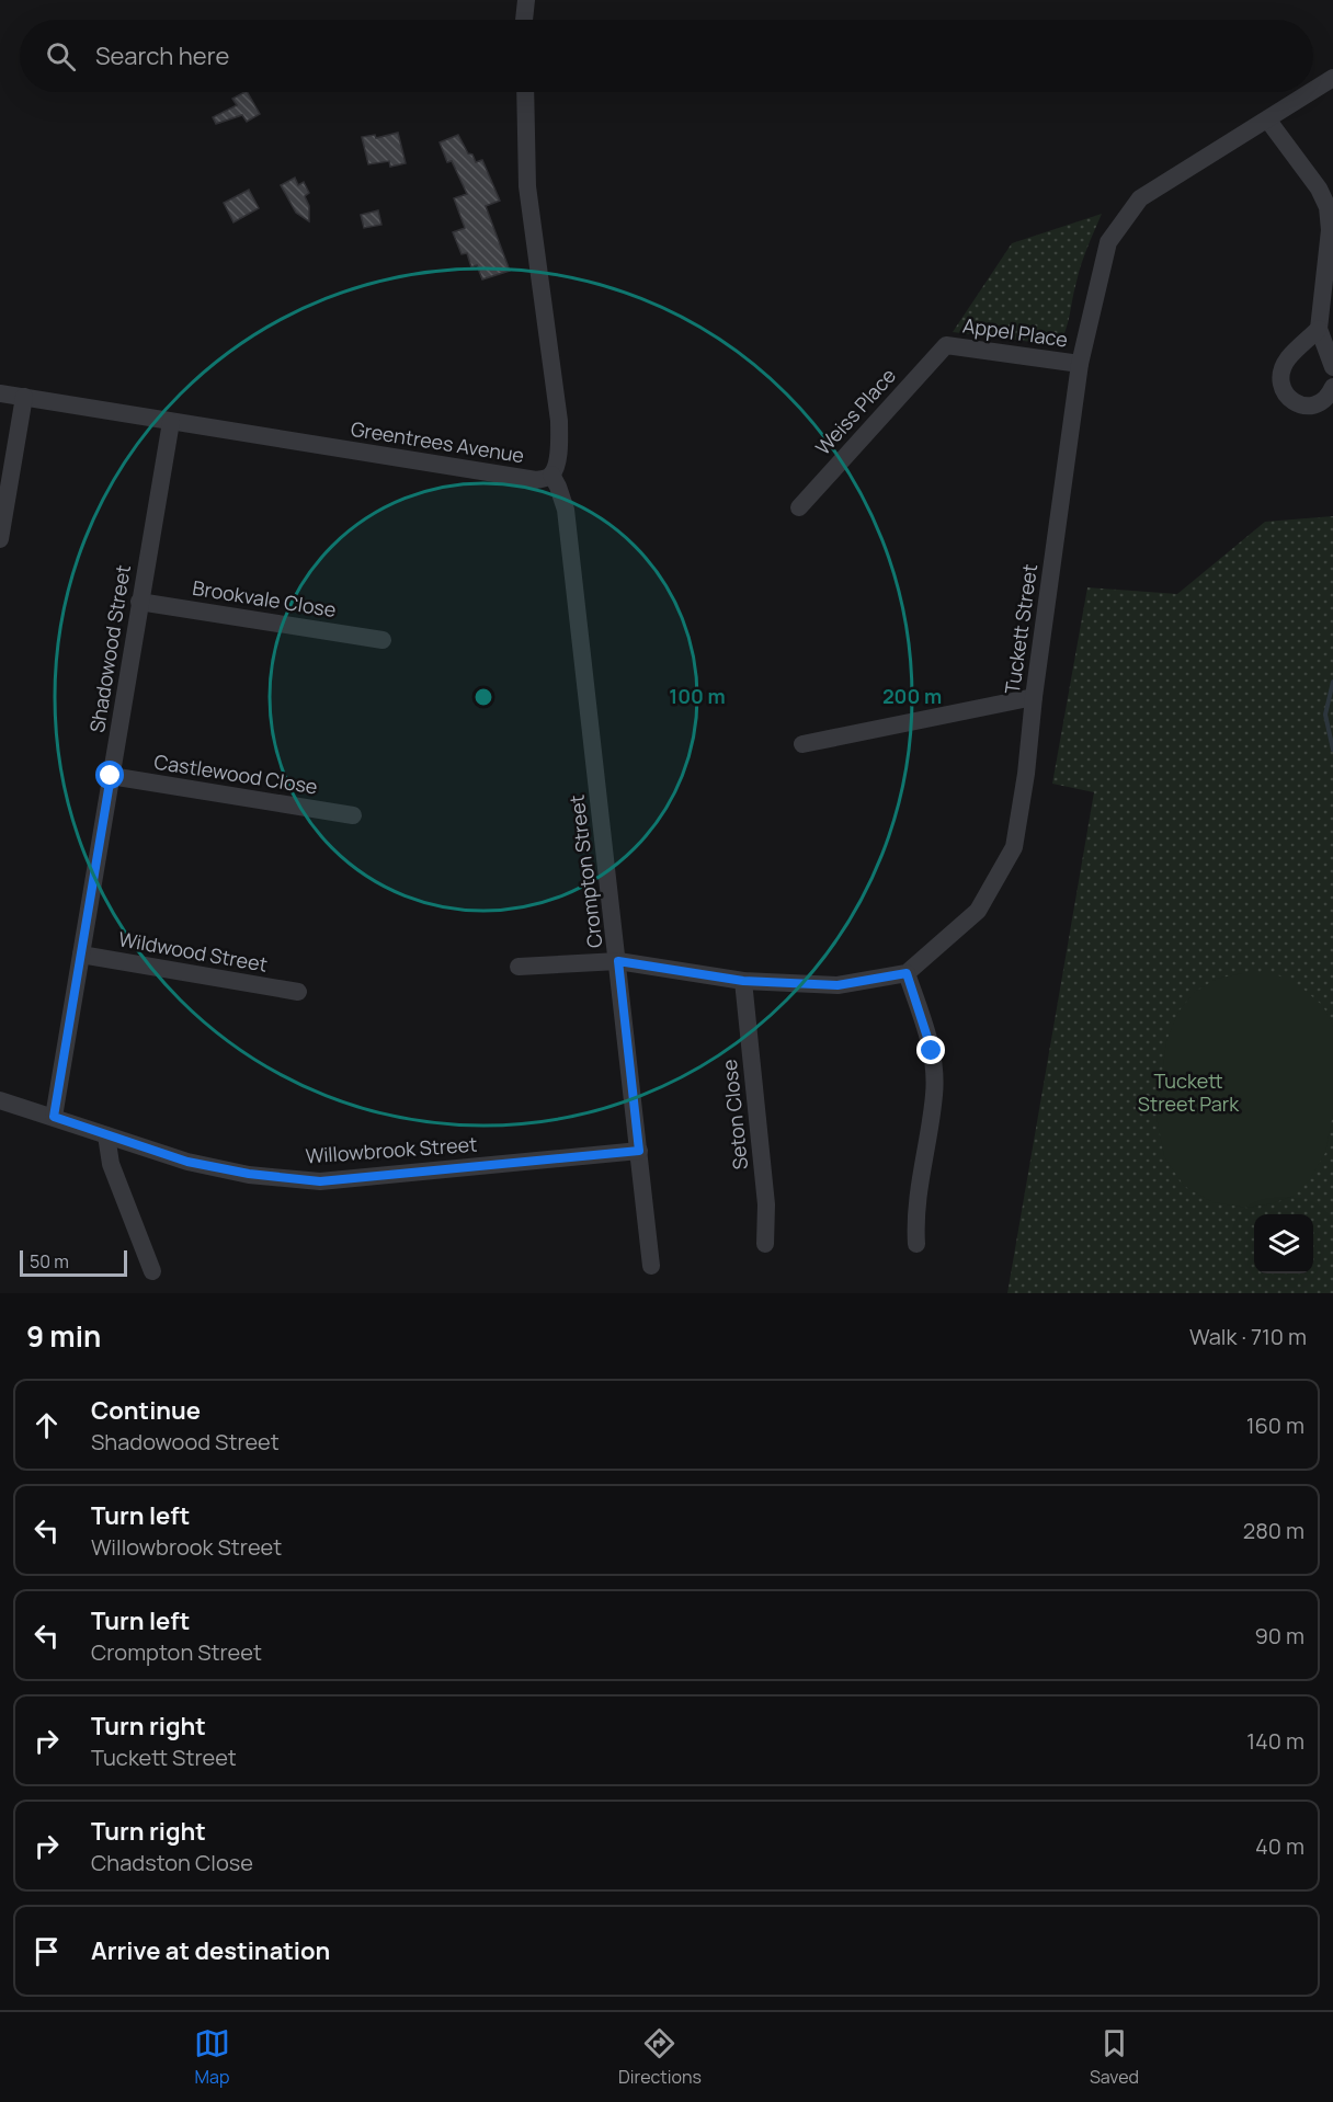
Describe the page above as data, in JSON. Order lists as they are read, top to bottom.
{
  "streets": {
    "street": [
      "Appel Place",
      "Weiss Place",
      "Greentrees Avenue",
      "Brookvale Close",
      "Tuckett Street",
      "Shadowood Street",
      "Castlewood Close",
      "Crompton Street",
      "Wildwood Street",
      "Seton Close",
      "Willowbrook Street"
    ]
  },
  "crossings": [
    ["Appel Place", "Weiss Place"],
    ["Appel Place", "Tuckett Street"],
    ["Greentrees Avenue", "Shadowood Street"],
    ["Greentrees Avenue", "Crompton Street"],
    ["Brookvale Close", "Shadowood Street"],
    ["Shadowood Street", "Castlewood Close"],
    ["Shadowood Street", "Wildwood Street"],
    ["Shadowood Street", "Willowbrook Street"],
    ["Crompton Street", "Willowbrook Street"]
  ],
  "parks": ["Tuckett Street Park"],
  "scale_bar": "50 m",
  "page": {
    "search": "Search here",
    "scale": "50 m",
    "heading": ["9 min", "Walk · 710 m"],
    "list": [
      ["Continue", "Shadowood Street", "160 m"],
      ["Turn left", "Willowbrook Street", "280 m"],
      ["Turn left", "Crompton Street", "90 m"],
      ["Turn right", "Tuckett Street", "140 m"],
      ["Turn right", "Chadston Close", "40 m"],
      "Arrive at destination"
    ],
    "nav": ["Map", "Directions", "Saved"]
  },
  "rings": ["100 m", "200 m"]
}
